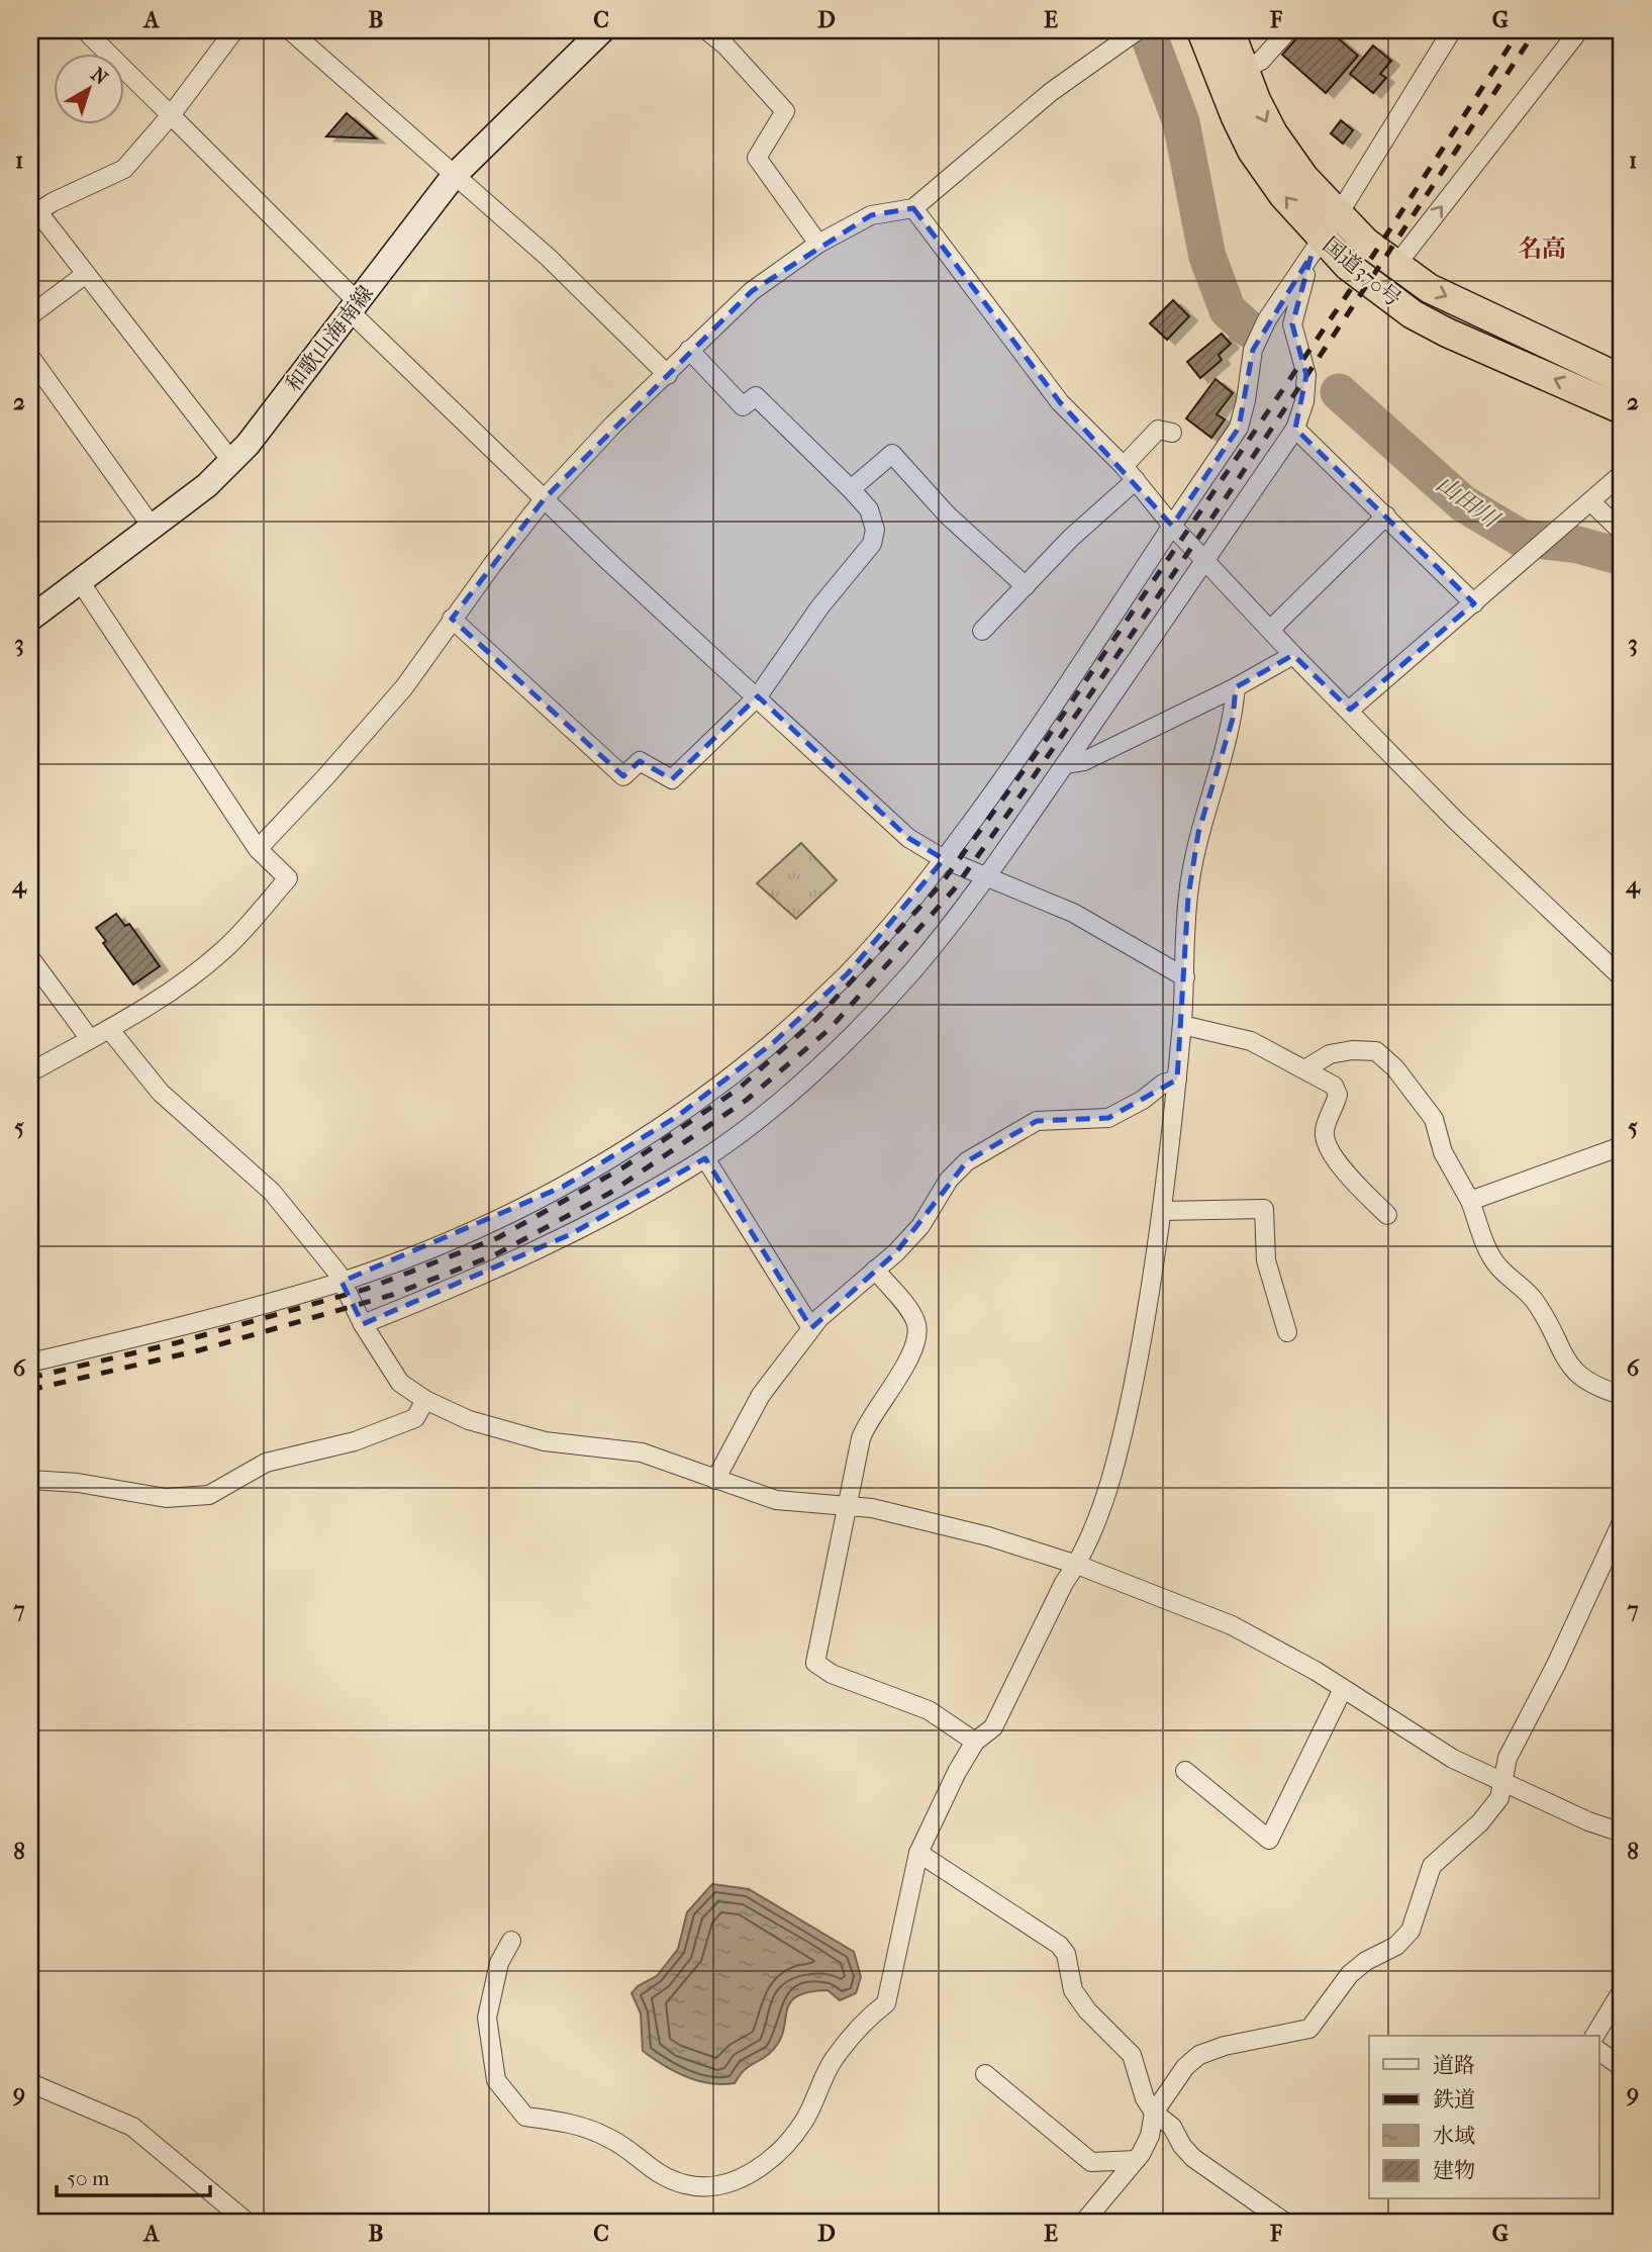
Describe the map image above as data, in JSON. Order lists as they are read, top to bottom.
{
  "streets": {
    "highway": ["国道370号"],
    "main road": ["和歌山海南線"]
  },
  "districts": ["名高"],
  "water": ["山田川"],
  "legend": [
    "道路",
    "鉄道",
    "水域",
    "建物"
  ],
  "scale_bar": "50 m",
  "north": "top right",
  "grid": {
    "columns": [
      "A",
      "B",
      "C",
      "D",
      "E",
      "F",
      "G"
    ],
    "rows": [
      "1",
      "2",
      "3",
      "4",
      "5",
      "6",
      "7",
      "8",
      "9"
    ]
  }
}
